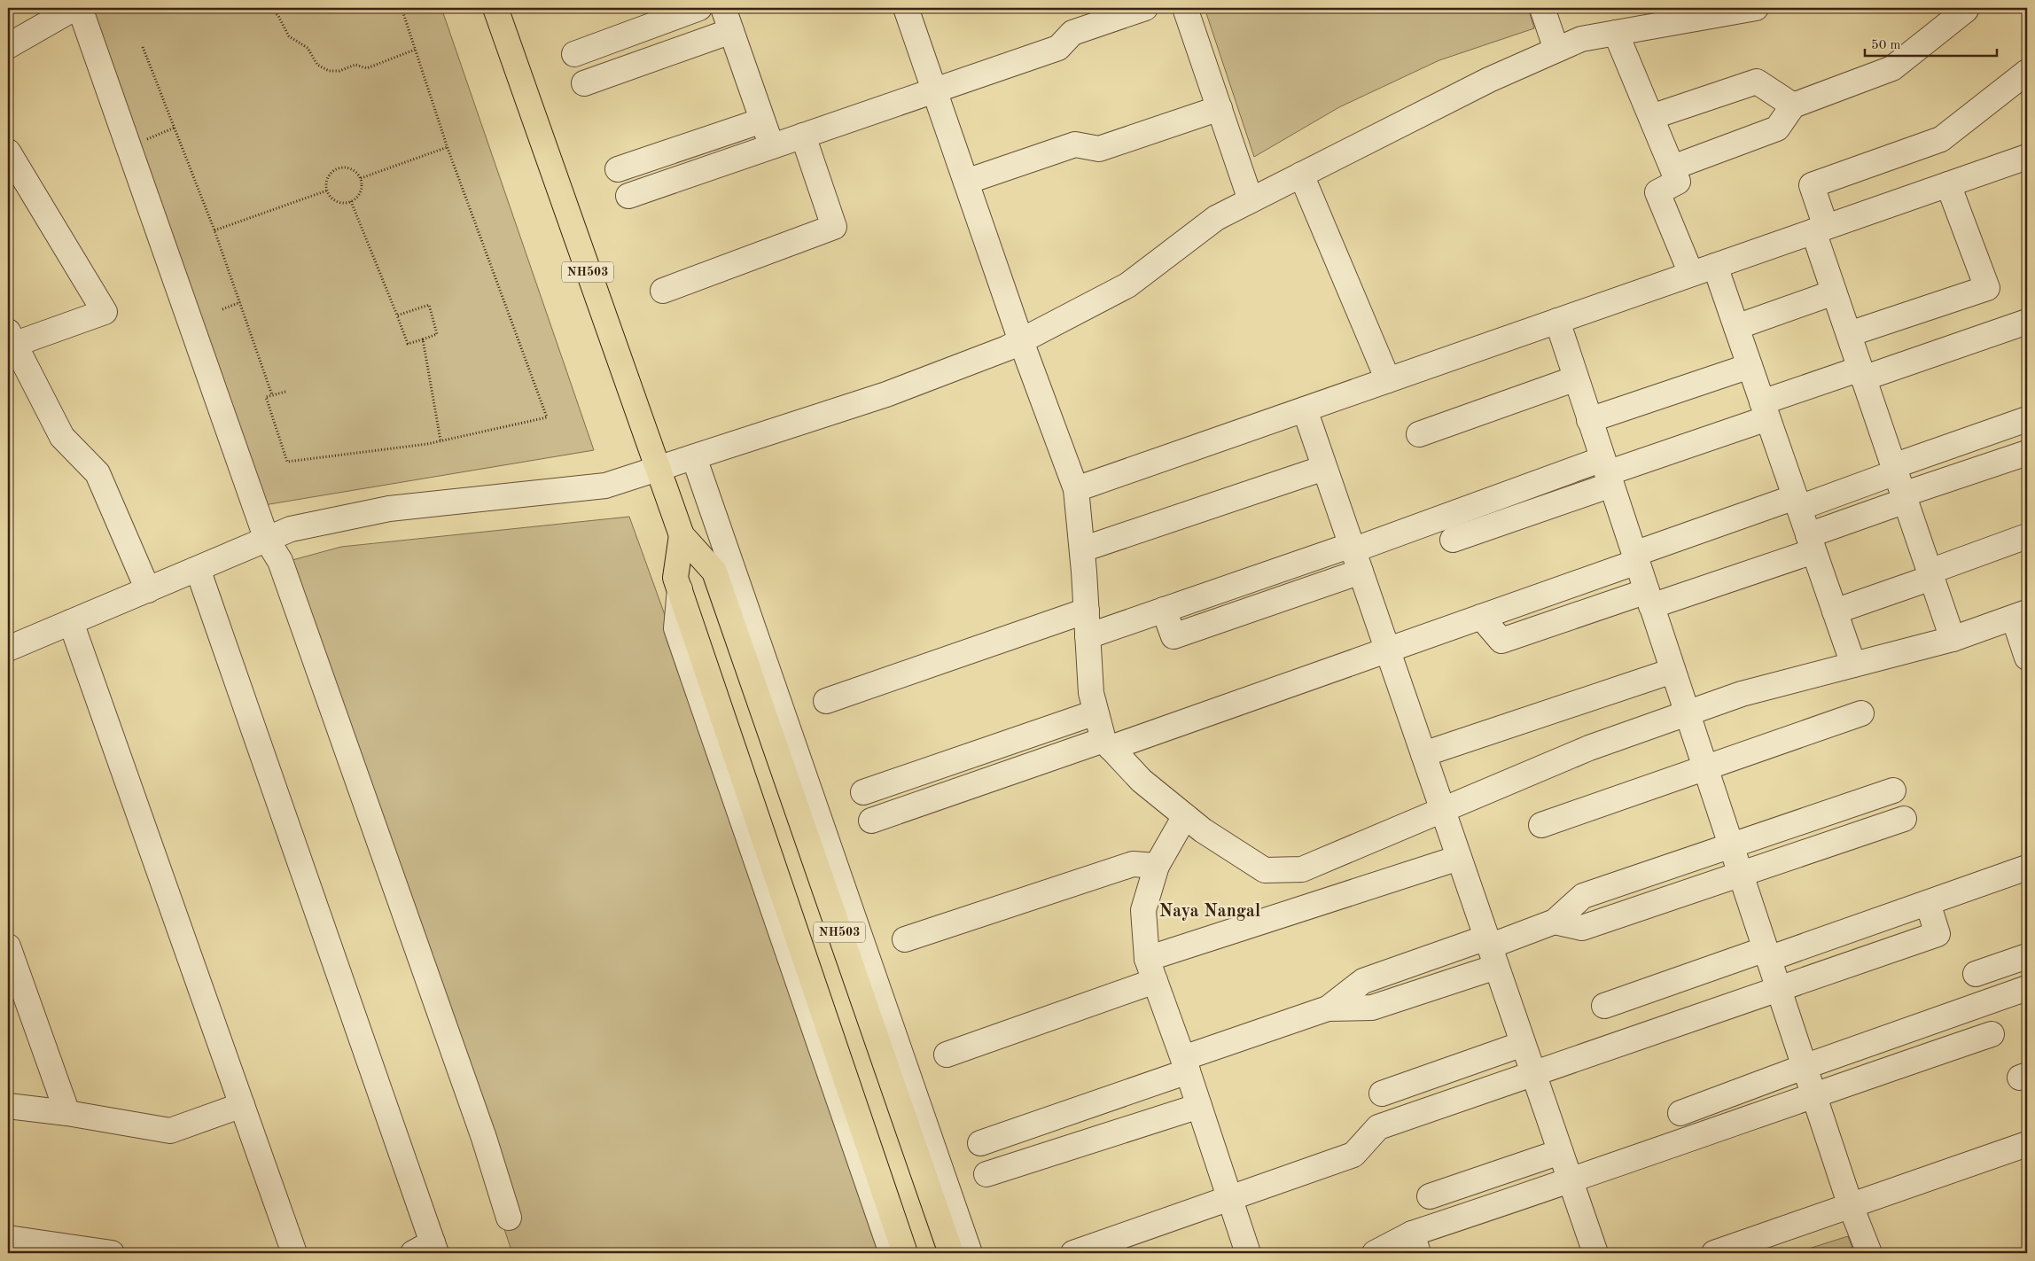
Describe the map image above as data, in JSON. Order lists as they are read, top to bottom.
{
  "streets": {
    "highway": ["NH503"]
  },
  "districts": ["Naya Nangal"],
  "scale_bar": "50 m"
}
